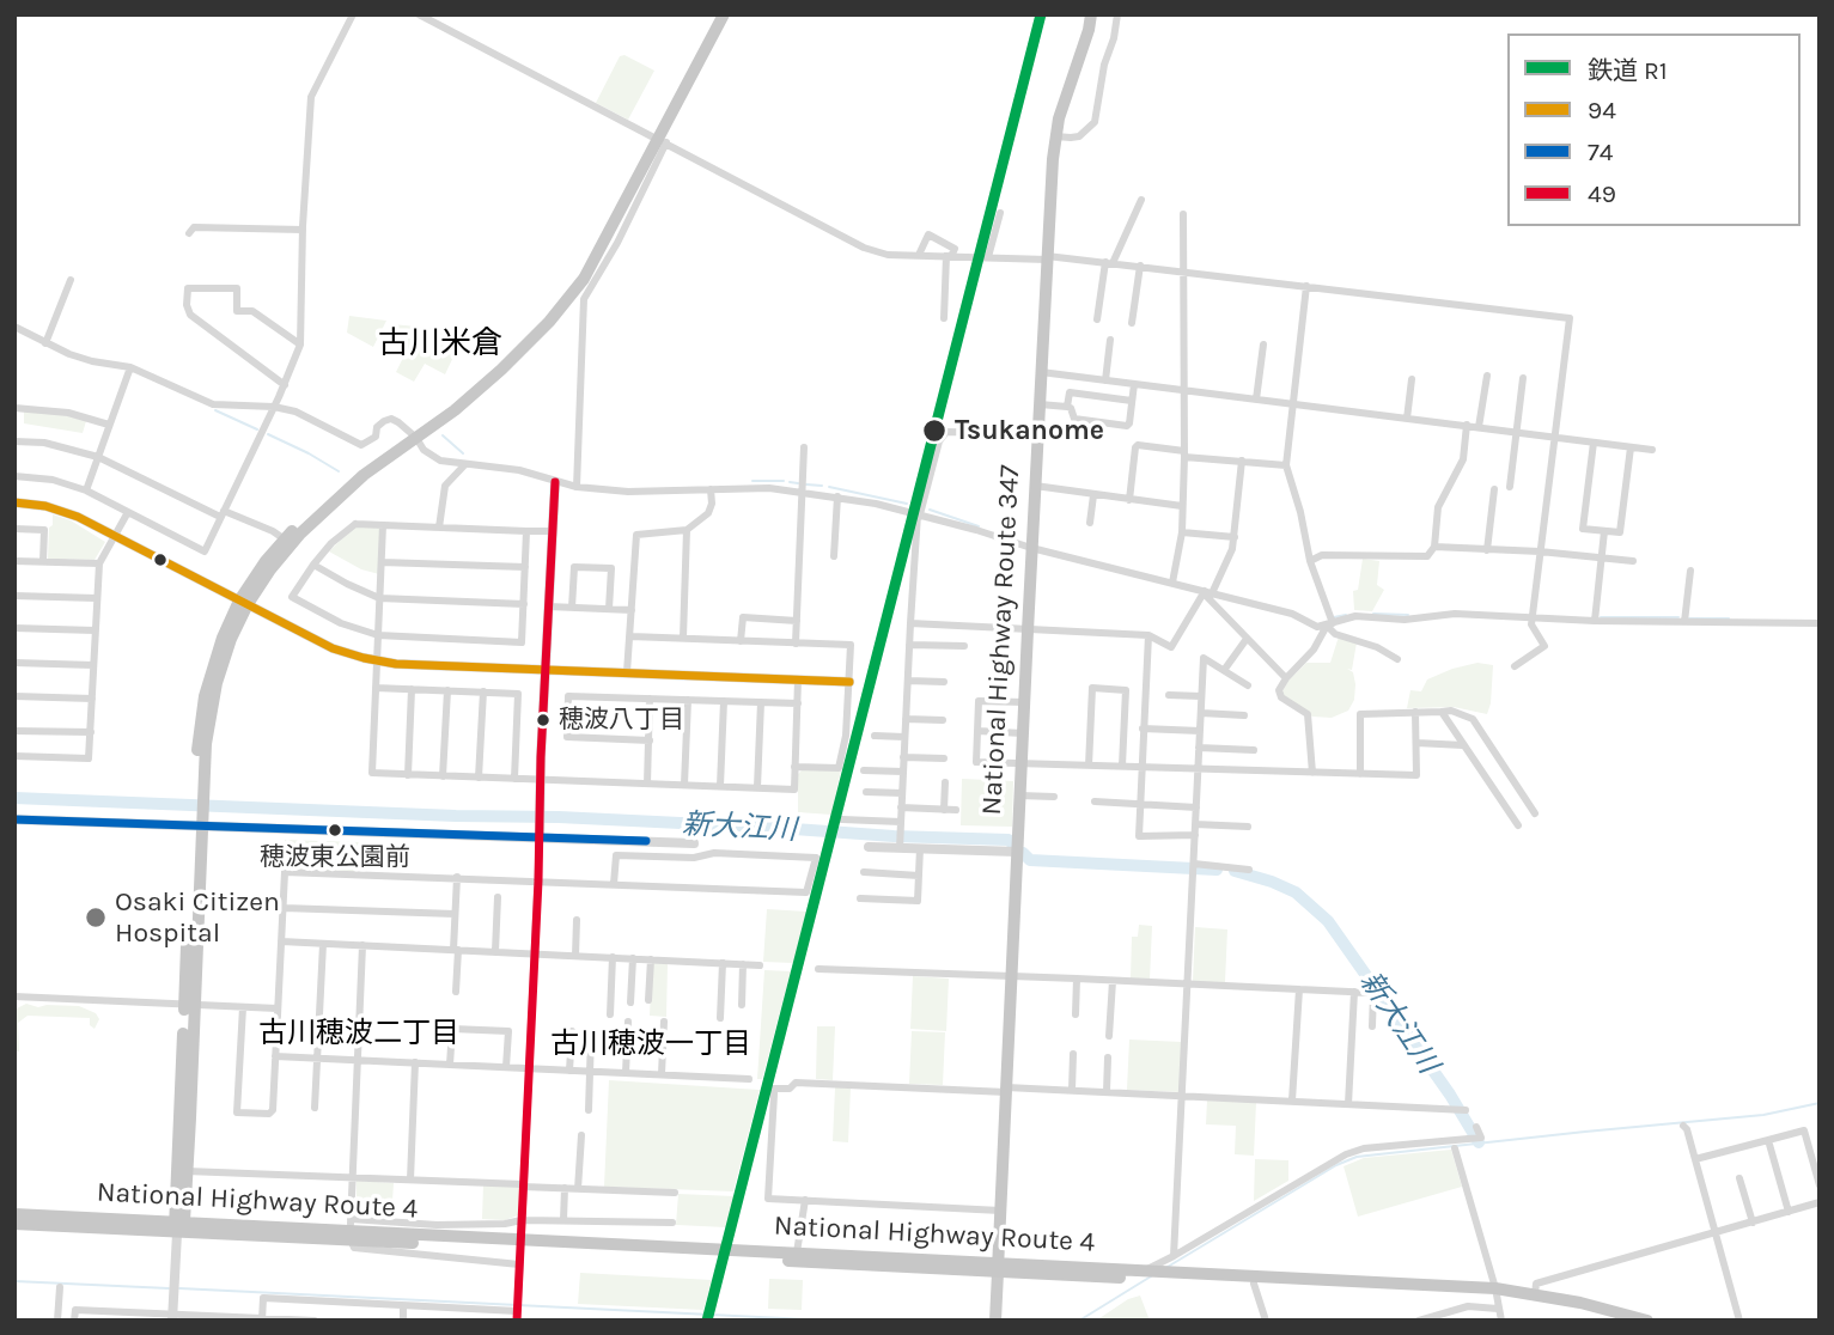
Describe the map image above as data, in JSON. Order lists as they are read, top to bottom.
{
  "streets": {
    "highway": ["National Highway Route 347", "National Highway Route 4"]
  },
  "crossings": [
    ["National Highway Route 347", "National Highway Route 4"]
  ],
  "districts": ["古川米倉", "古川穂波二丁目", "古川穂波一丁目"],
  "water": ["新大江川"],
  "places": [
    "Tsukanome",
    "穂波八丁目",
    "穂波東公園前",
    "Osaki Citizen Hospital"
  ],
  "lines": [
    "rail line R1",
    "transit line 49",
    "transit line 94",
    "transit line 74"
  ],
  "legend": [
    "鉄道 R1",
    "94",
    "74",
    "49"
  ]
}
